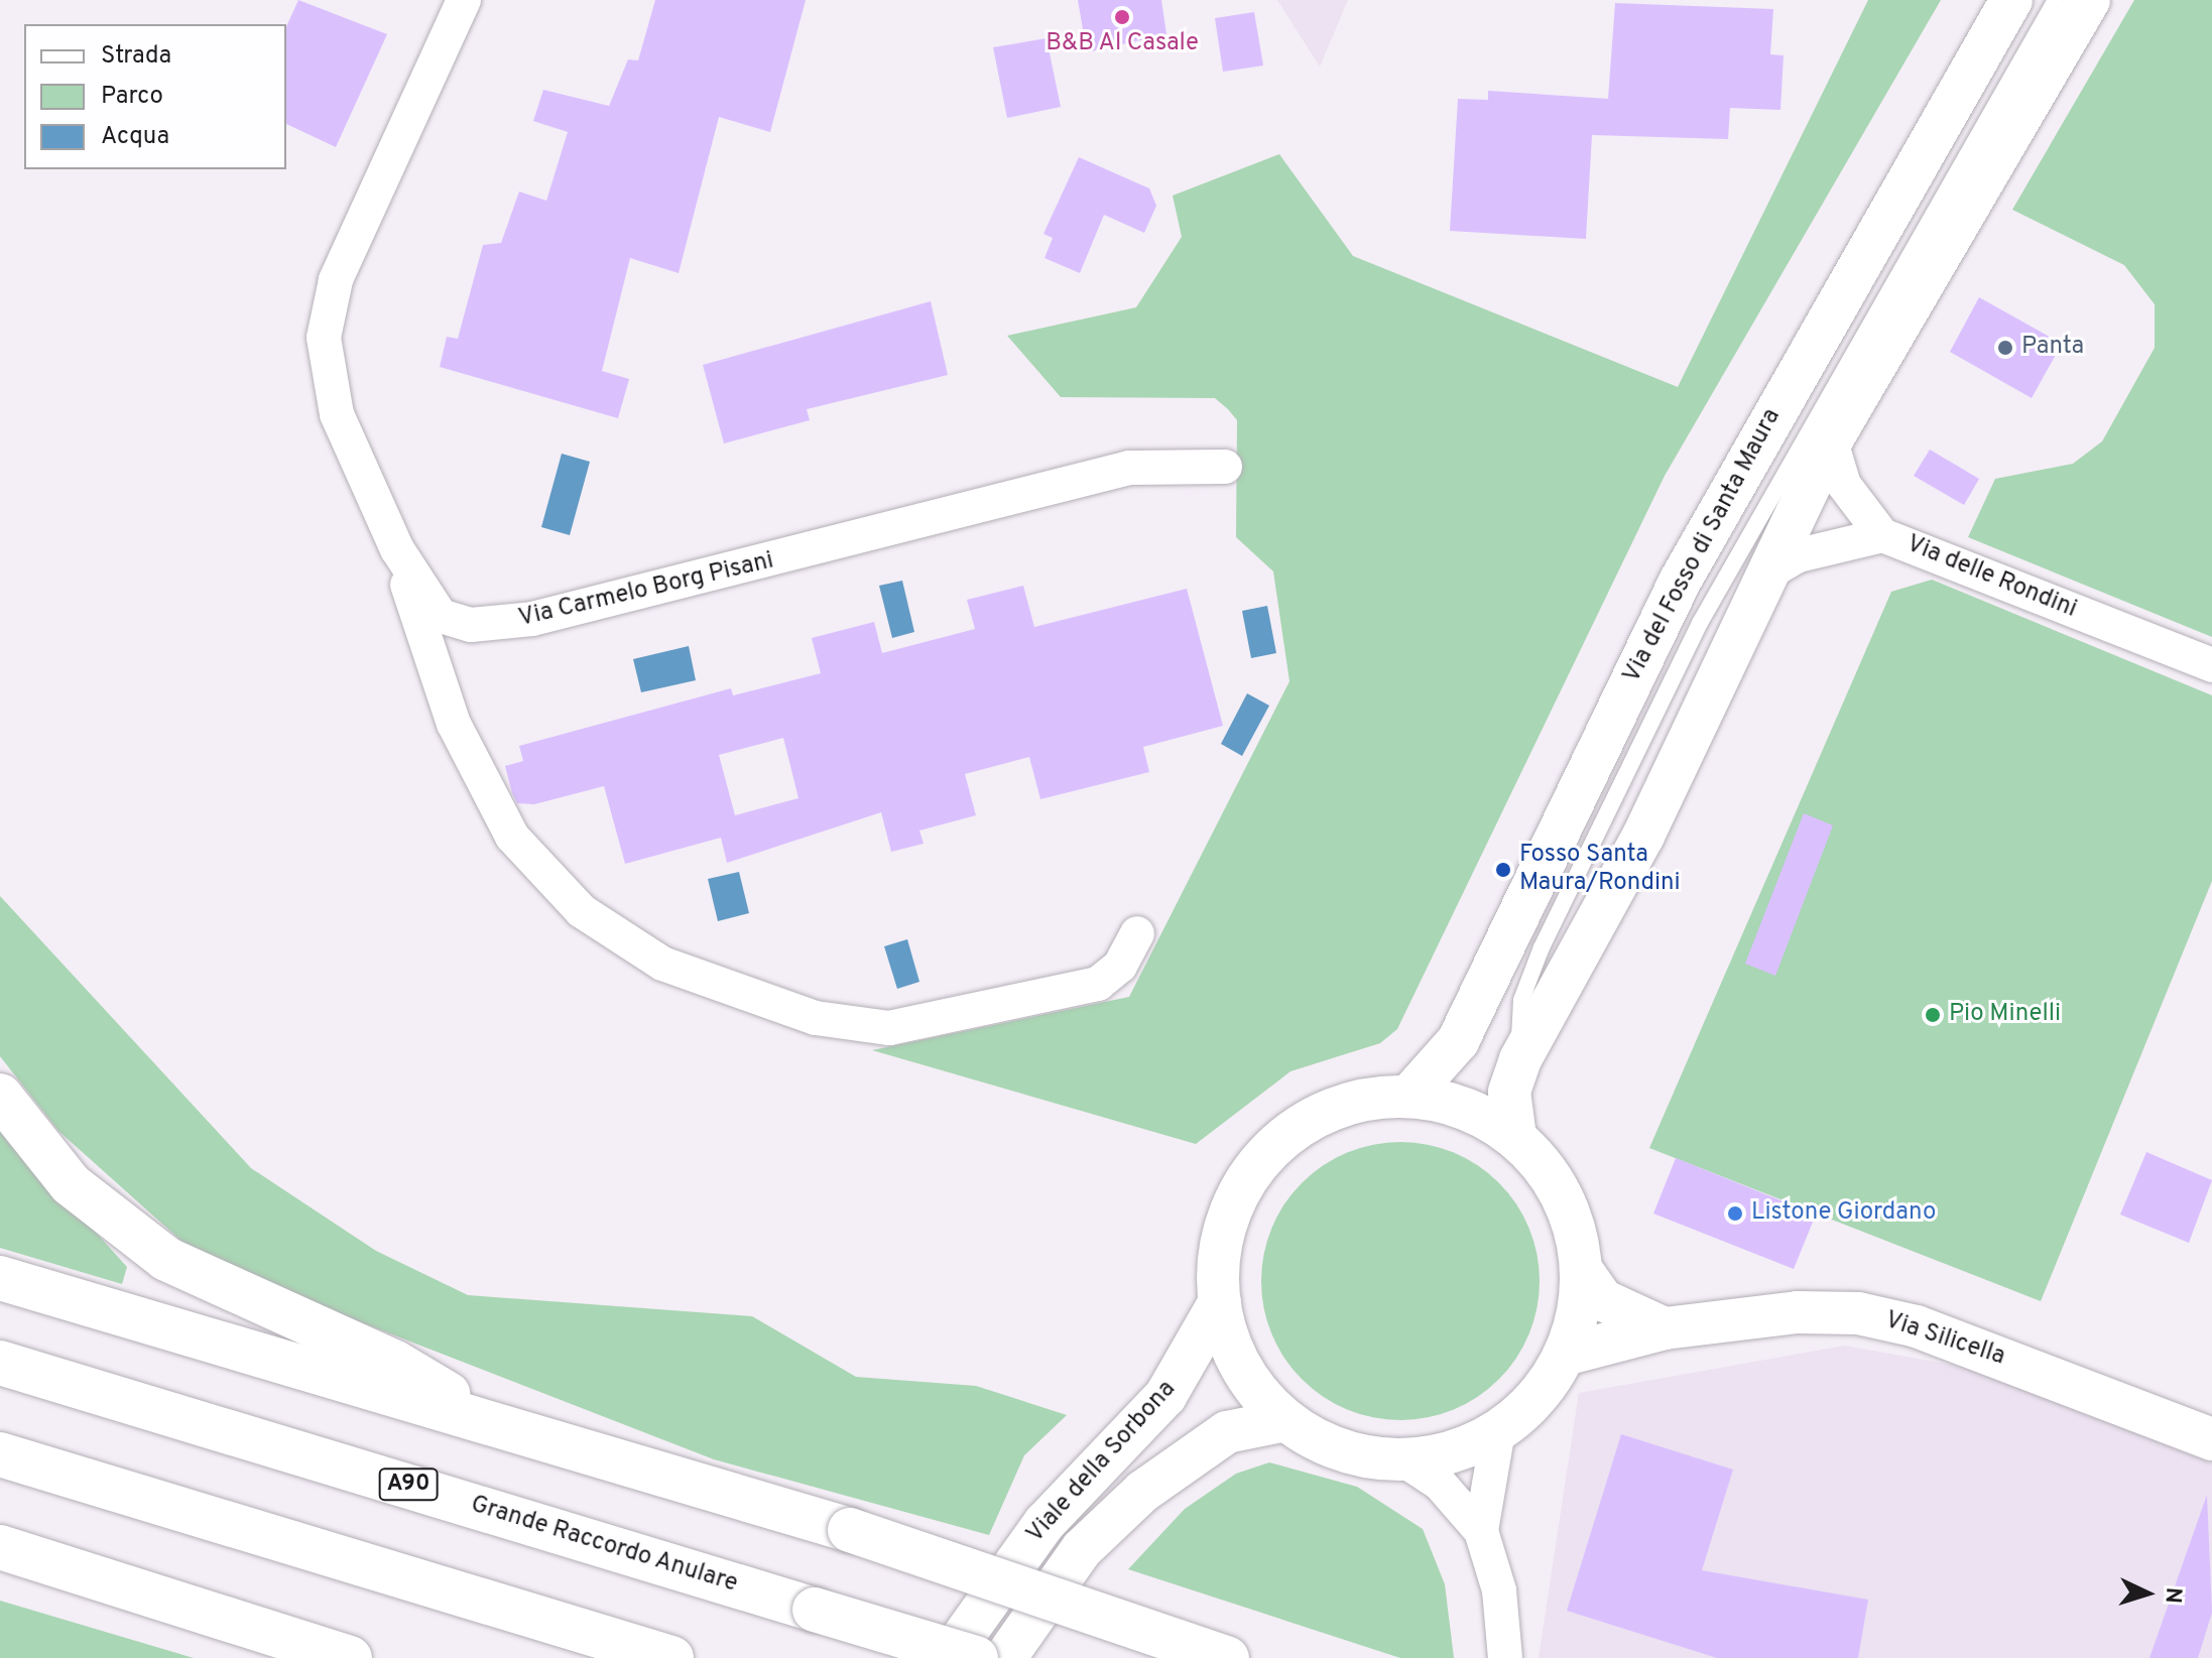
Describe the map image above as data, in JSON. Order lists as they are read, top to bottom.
{
  "streets": {
    "highway": ["A90", "Grande Raccordo Anulare"],
    "street": [
      "Via del Fosso di Santa Maura",
      "Via delle Rondini",
      "Via Carmelo Borg Pisani",
      "Via Silicella",
      "Viale della Sorbona"
    ]
  },
  "crossings": [
    ["Via del Fosso di Santa Maura", "Via delle Rondini"]
  ],
  "places": [
    "B&B Al Casale",
    "Panta",
    "Fosso Santa Maura/Rondini",
    "Pio Minelli",
    "Listone Giordano"
  ],
  "legend": ["Strada", "Parco", "Acqua"],
  "north": "right"
}
